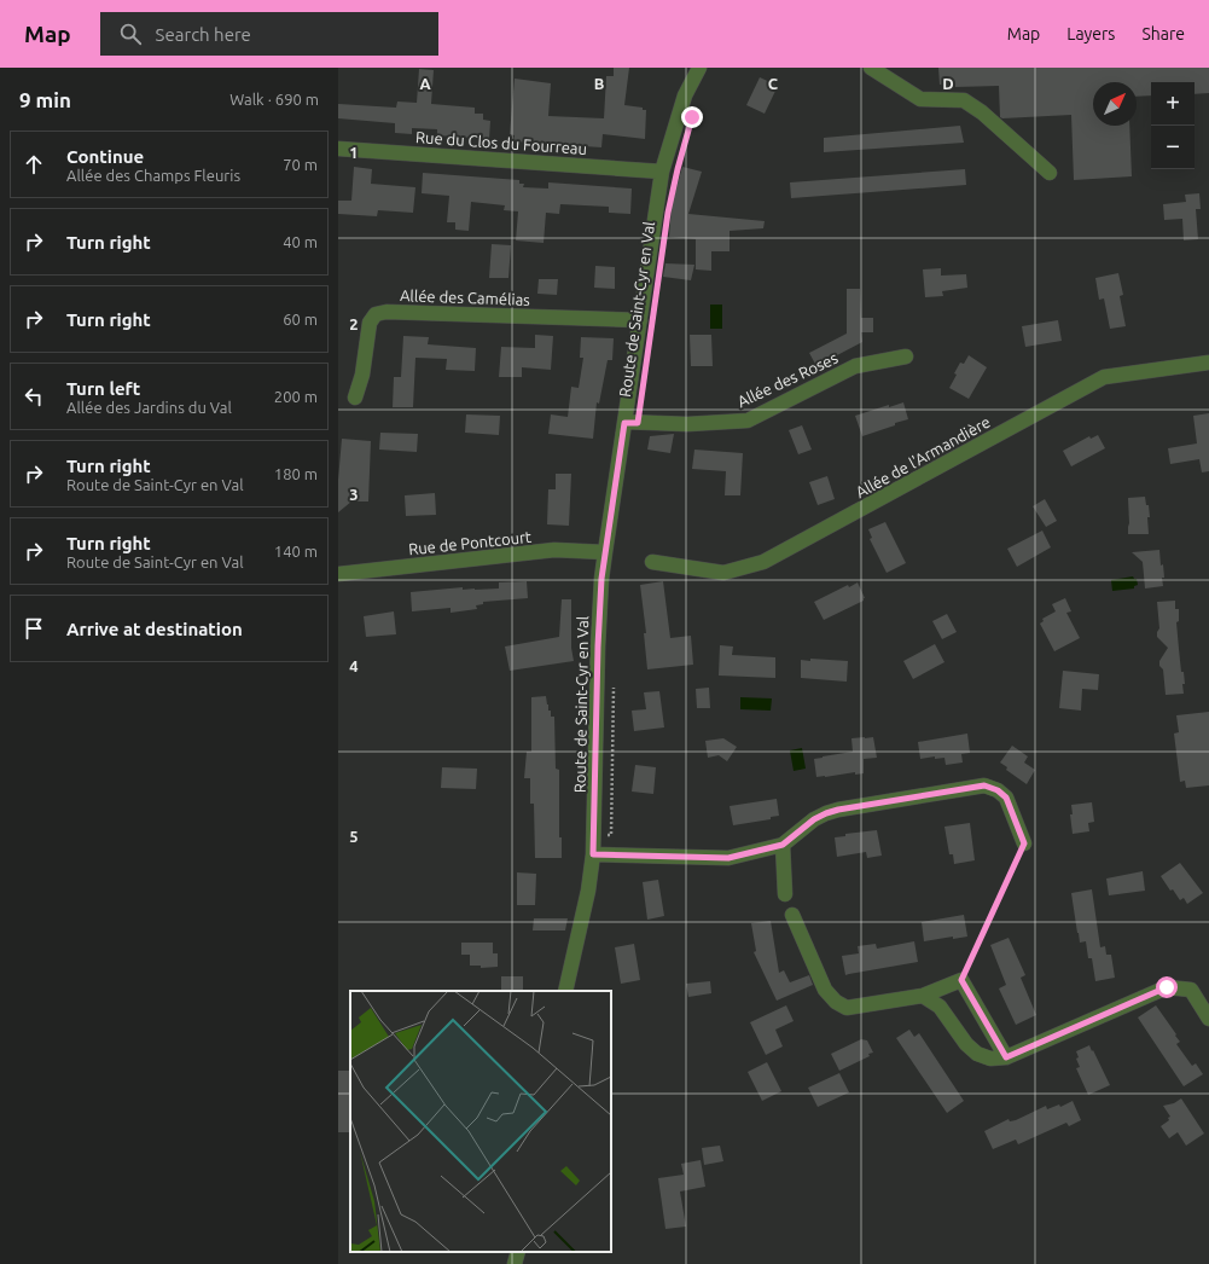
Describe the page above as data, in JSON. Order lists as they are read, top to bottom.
{
  "streets": {
    "street": [
      "Rue du Clos du Fourreau",
      "Allée des Camélias",
      "Route de Saint-Cyr en Val",
      "Allée des Roses",
      "Allée de l'Armandière",
      "Rue de Pontcourt"
    ]
  },
  "crossings": [
    ["Rue du Clos du Fourreau", "Route de Saint-Cyr en Val"],
    ["Allée des Camélias", "Route de Saint-Cyr en Val"],
    ["Route de Saint-Cyr en Val", "Allée des Roses"],
    ["Route de Saint-Cyr en Val", "Rue de Pontcourt"]
  ],
  "north": "top right",
  "page": {
    "header": "Map",
    "search": "Search here",
    "nav": ["Map", "Layers", "Share"],
    "heading": ["9 min", "Walk · 690 m"],
    "map_buttons": ["+", "−"],
    "list": [
      ["Continue", "Allée des Champs Fleuris", "70 m"],
      ["Turn right", "40 m"],
      ["Turn right", "60 m"],
      ["Turn left", "Allée des Jardins du Val", "200 m"],
      ["Turn right", "Route de Saint-Cyr en Val", "180 m"],
      ["Turn right", "Route de Saint-Cyr en Val", "140 m"],
      "Arrive at destination"
    ]
  },
  "grid": {
    "columns": [
      "A",
      "B",
      "C",
      "D"
    ],
    "rows": [
      "1",
      "2",
      "3",
      "4",
      "5"
    ]
  }
}
